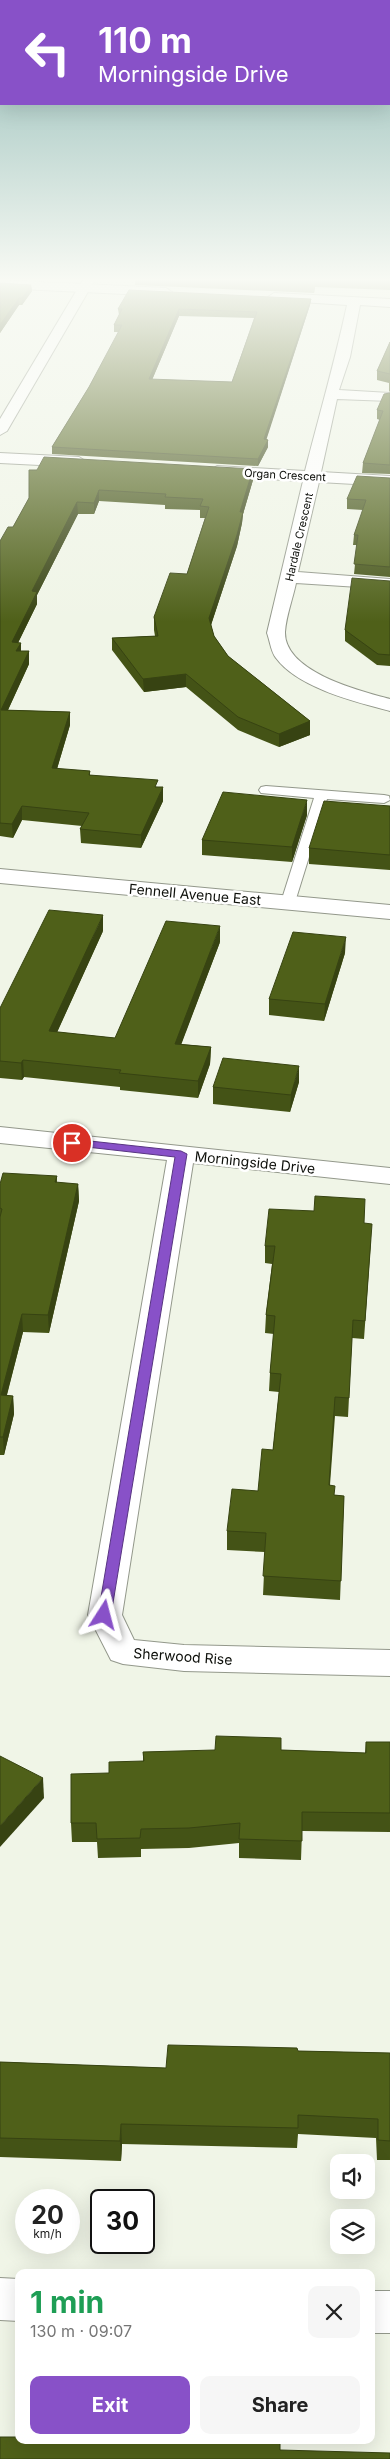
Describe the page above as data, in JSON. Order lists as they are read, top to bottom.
{
  "streets": {
    "street": [
      "Organ Crescent",
      "Hardale Crescent",
      "Fennell Avenue East",
      "Morningside Drive",
      "Sherwood Rise"
    ]
  },
  "crossings": [
    ["Organ Crescent", "Hardale Crescent"],
    ["Morningside Drive", "Sherwood Rise"]
  ],
  "page": {
    "turn": ["110 m", "Morningside Drive"],
    "speed": "20 km/h",
    "limit": "30",
    "heading": ["1 min", "130 m · 09:07"],
    "buttons": ["Exit", "Share"]
  }
}
